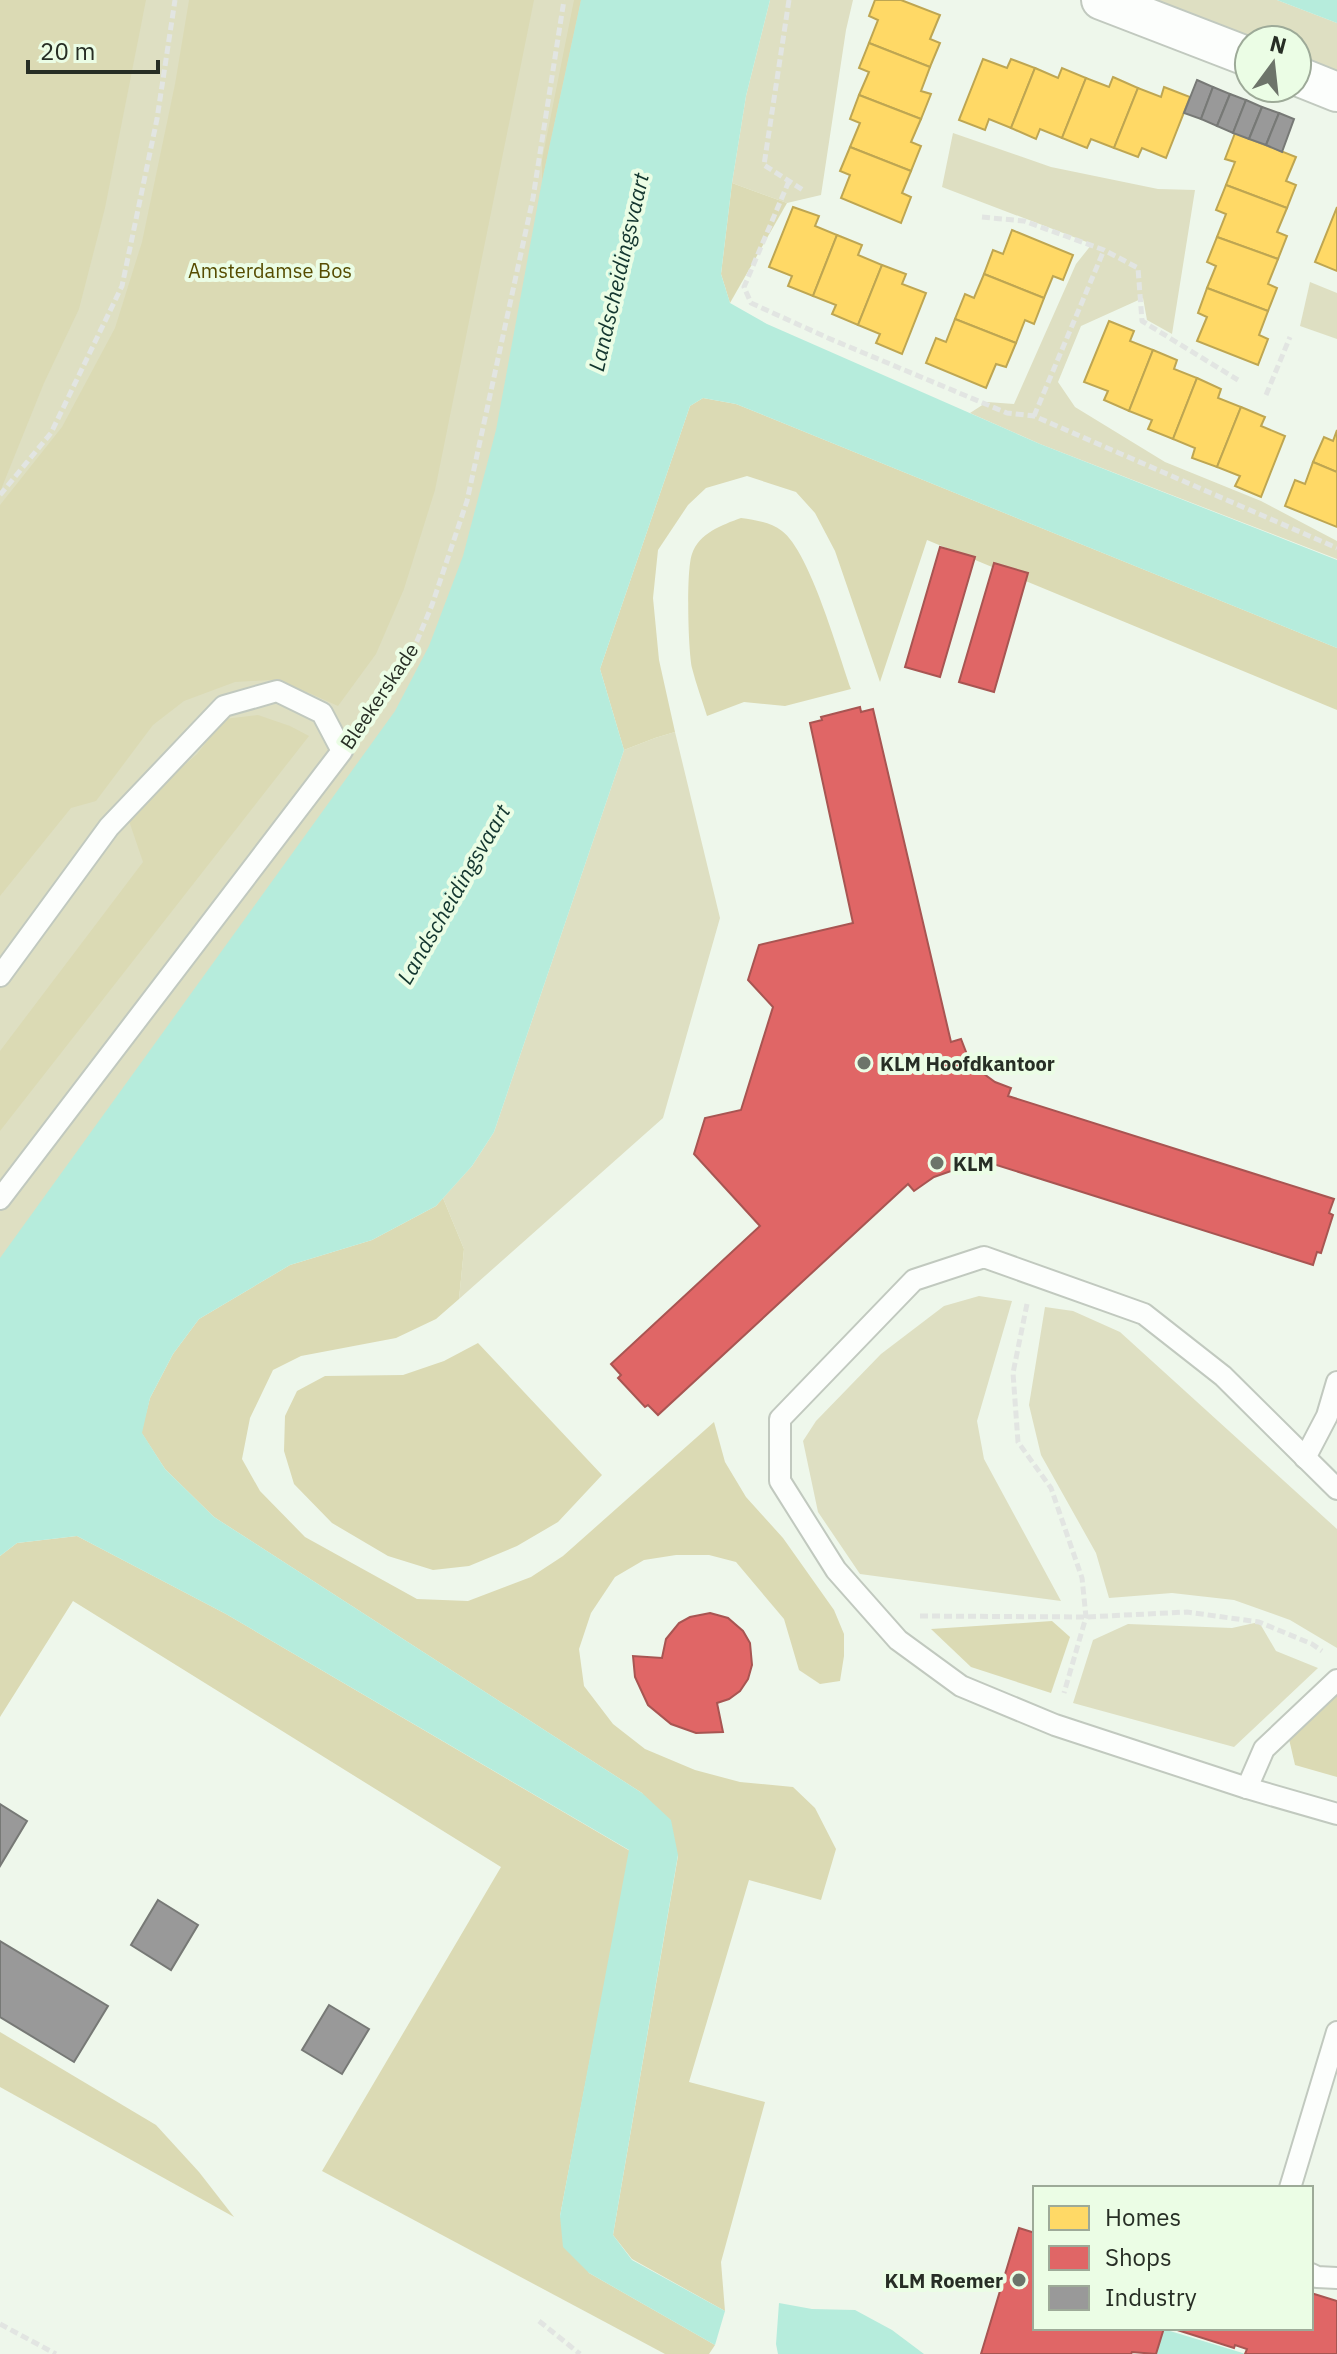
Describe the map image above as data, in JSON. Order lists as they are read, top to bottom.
{
  "streets": {
    "lane": ["Bleekerskade"]
  },
  "water": ["Landscheidingsvaart"],
  "parks": ["Amsterdamse Bos"],
  "places": ["KLM Hoofdkantoor", "KLM", "KLM Roemer"],
  "legend": ["Homes", "Shops", "Industry"],
  "scale_bar": "20 m",
  "north": "top"
}
